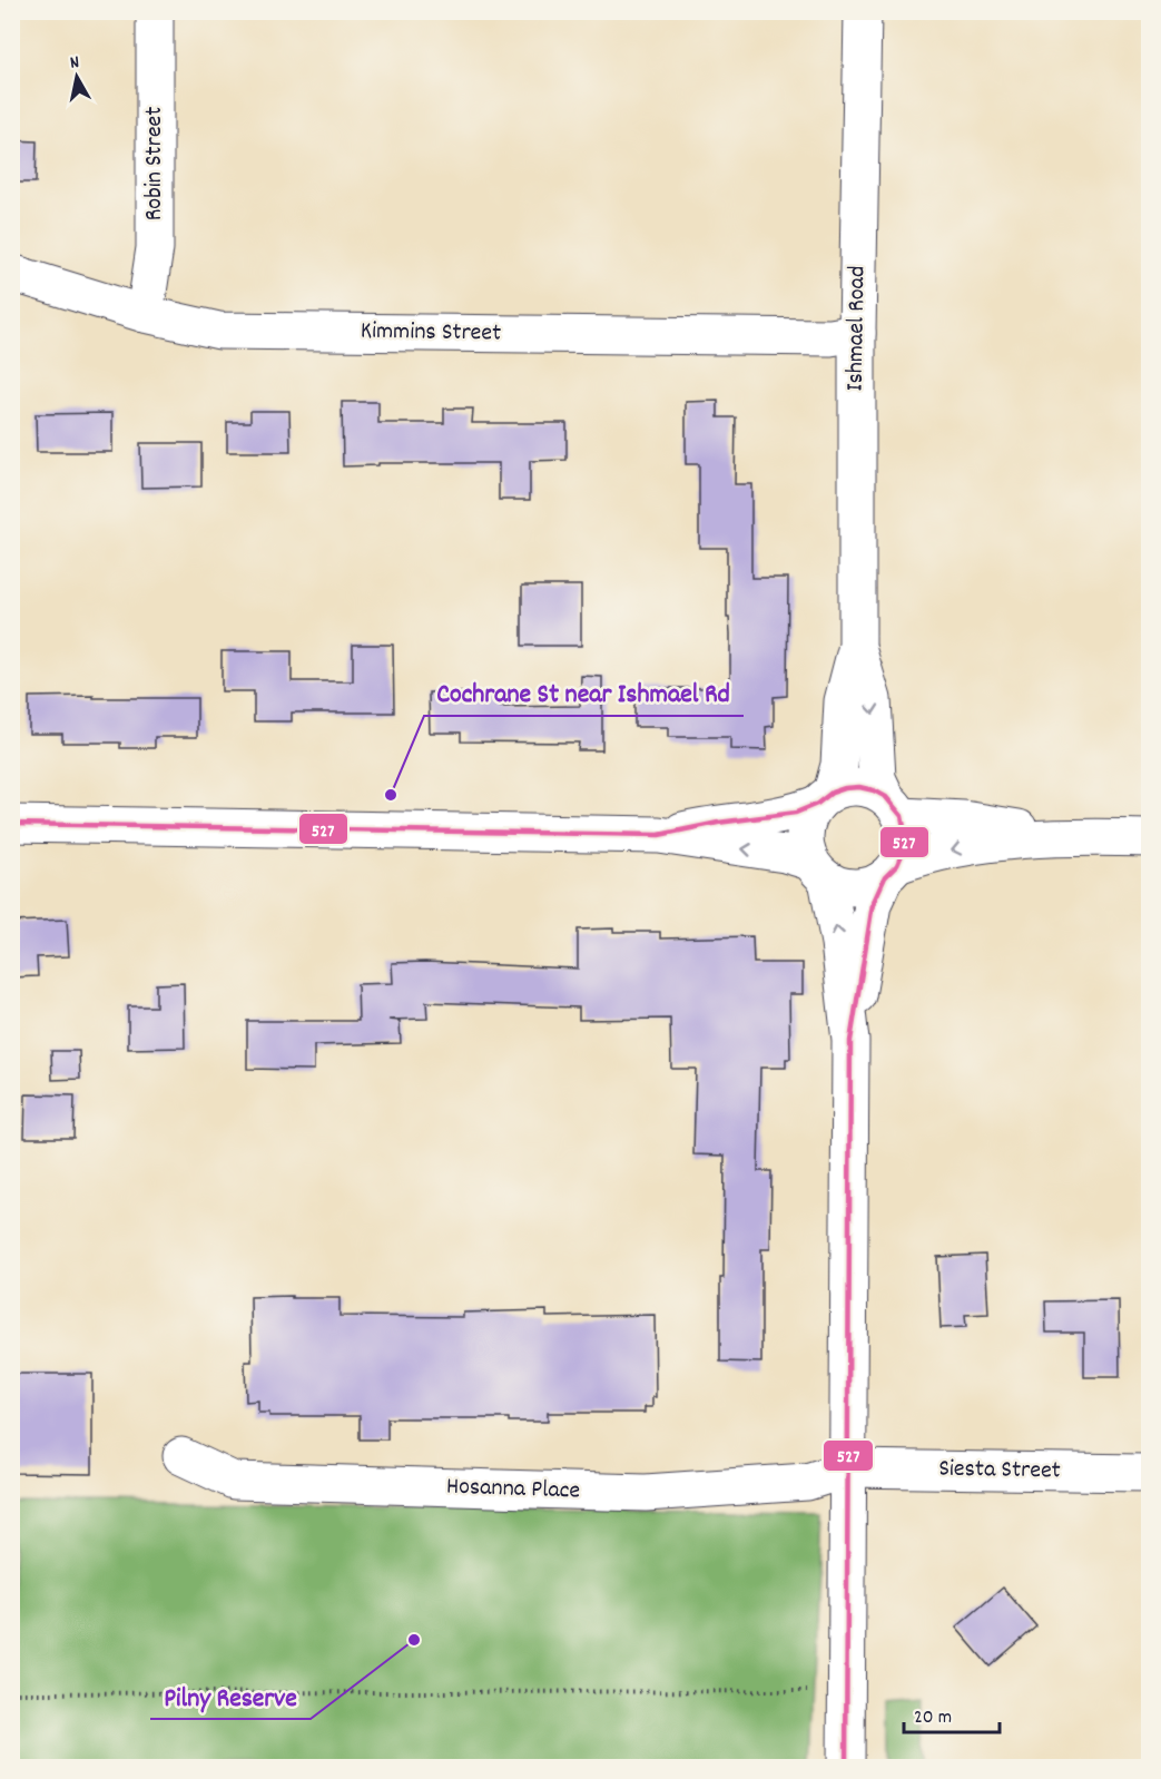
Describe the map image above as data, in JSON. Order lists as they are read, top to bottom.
{
  "streets": {
    "street": [
      "Robin Street",
      "Ishmael Road",
      "Kimmins Street",
      "Siesta Street",
      "Hosanna Place"
    ]
  },
  "crossings": [
    ["Robin Street", "Kimmins Street"],
    ["Ishmael Road", "Kimmins Street"],
    ["Siesta Street", "Hosanna Place"]
  ],
  "places": ["Cochrane St near Ishmael Rd", "Pilny Reserve"],
  "lines": ["transit line 527"],
  "scale_bar": "20 m",
  "north": "top"
}
